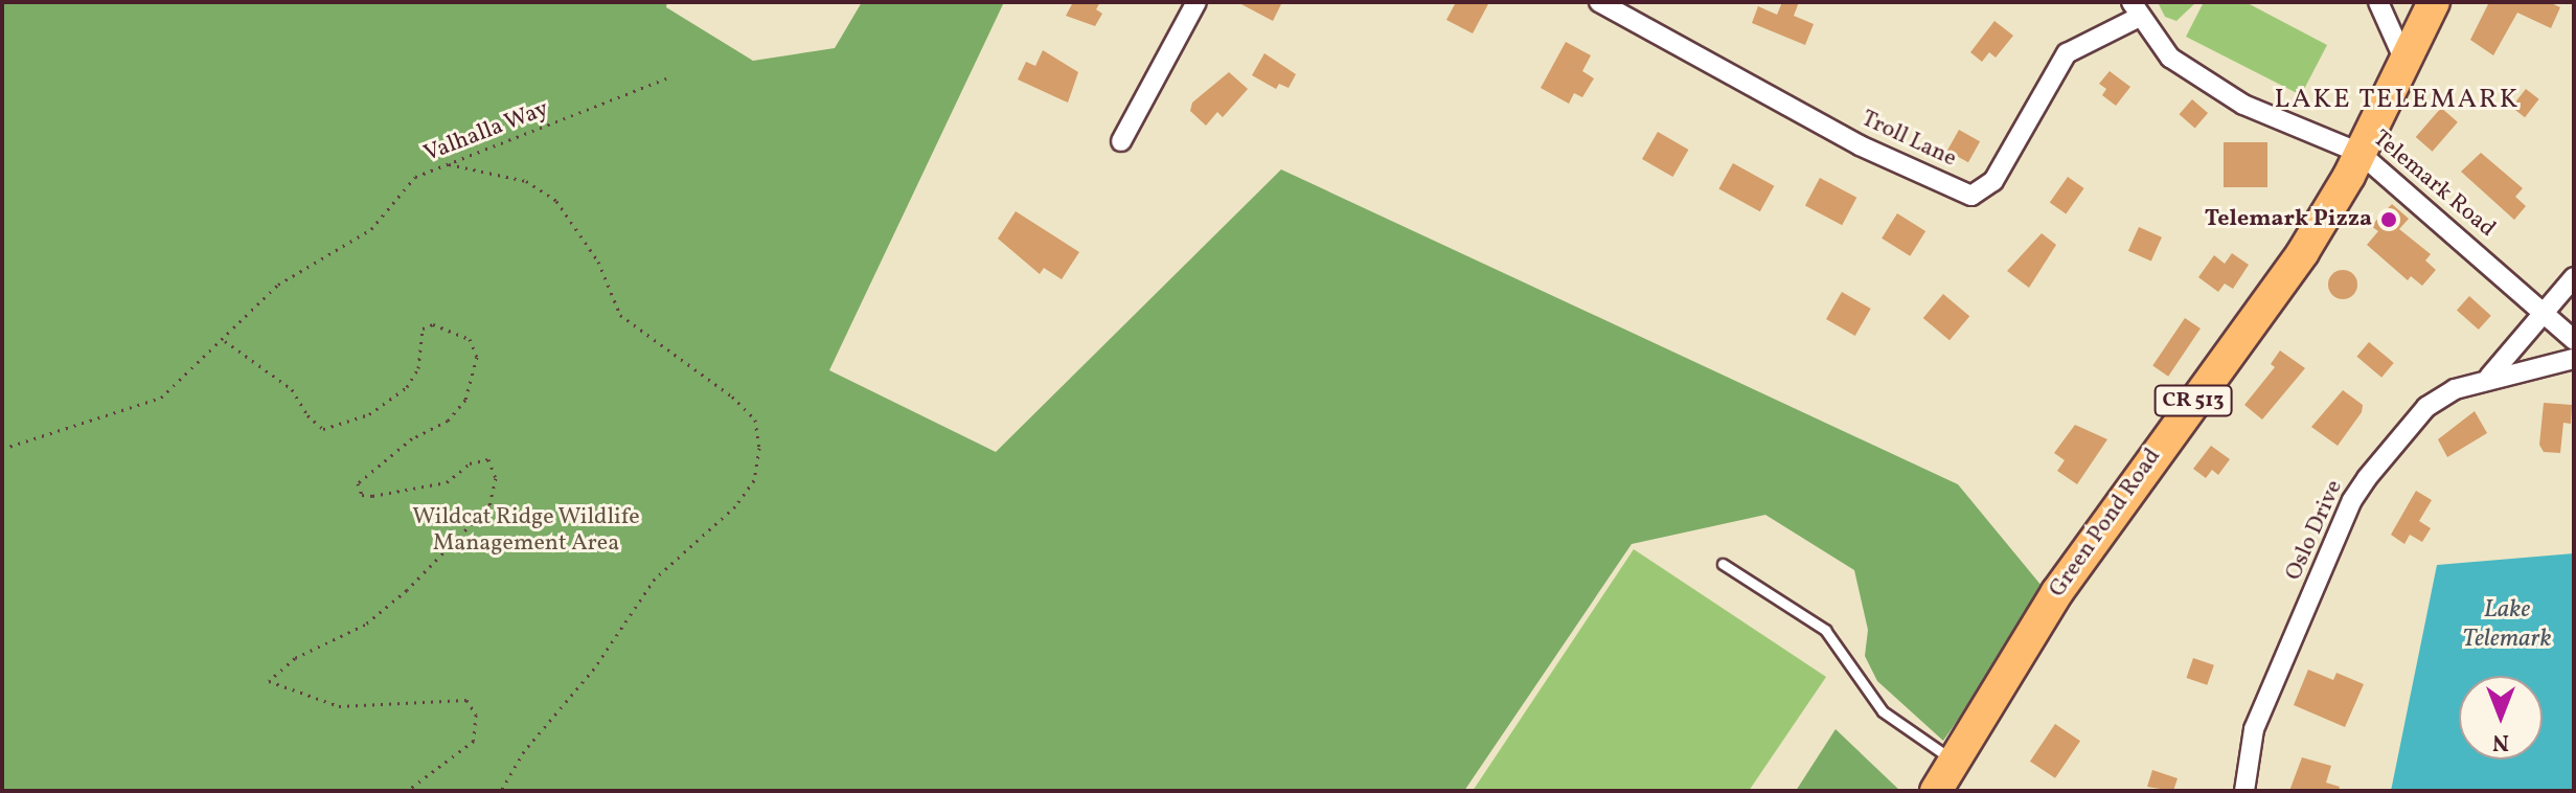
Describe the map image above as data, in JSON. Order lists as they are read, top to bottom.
{
  "streets": {
    "main road": ["CR 513", "Green Pond Road"],
    "street": ["Troll Lane", "Telemark Road", "Oslo Drive"],
    "path": ["Valhalla Way"]
  },
  "crossings": [
    ["Troll Lane", "Telemark Road"],
    ["Telemark Road", "Green Pond Road"]
  ],
  "districts": ["LAKE TELEMARK"],
  "water": ["Lake Telemark"],
  "parks": ["Wildcat Ridge Wildlife Management Area"],
  "places": ["Telemark Pizza"],
  "north": "bottom"
}
